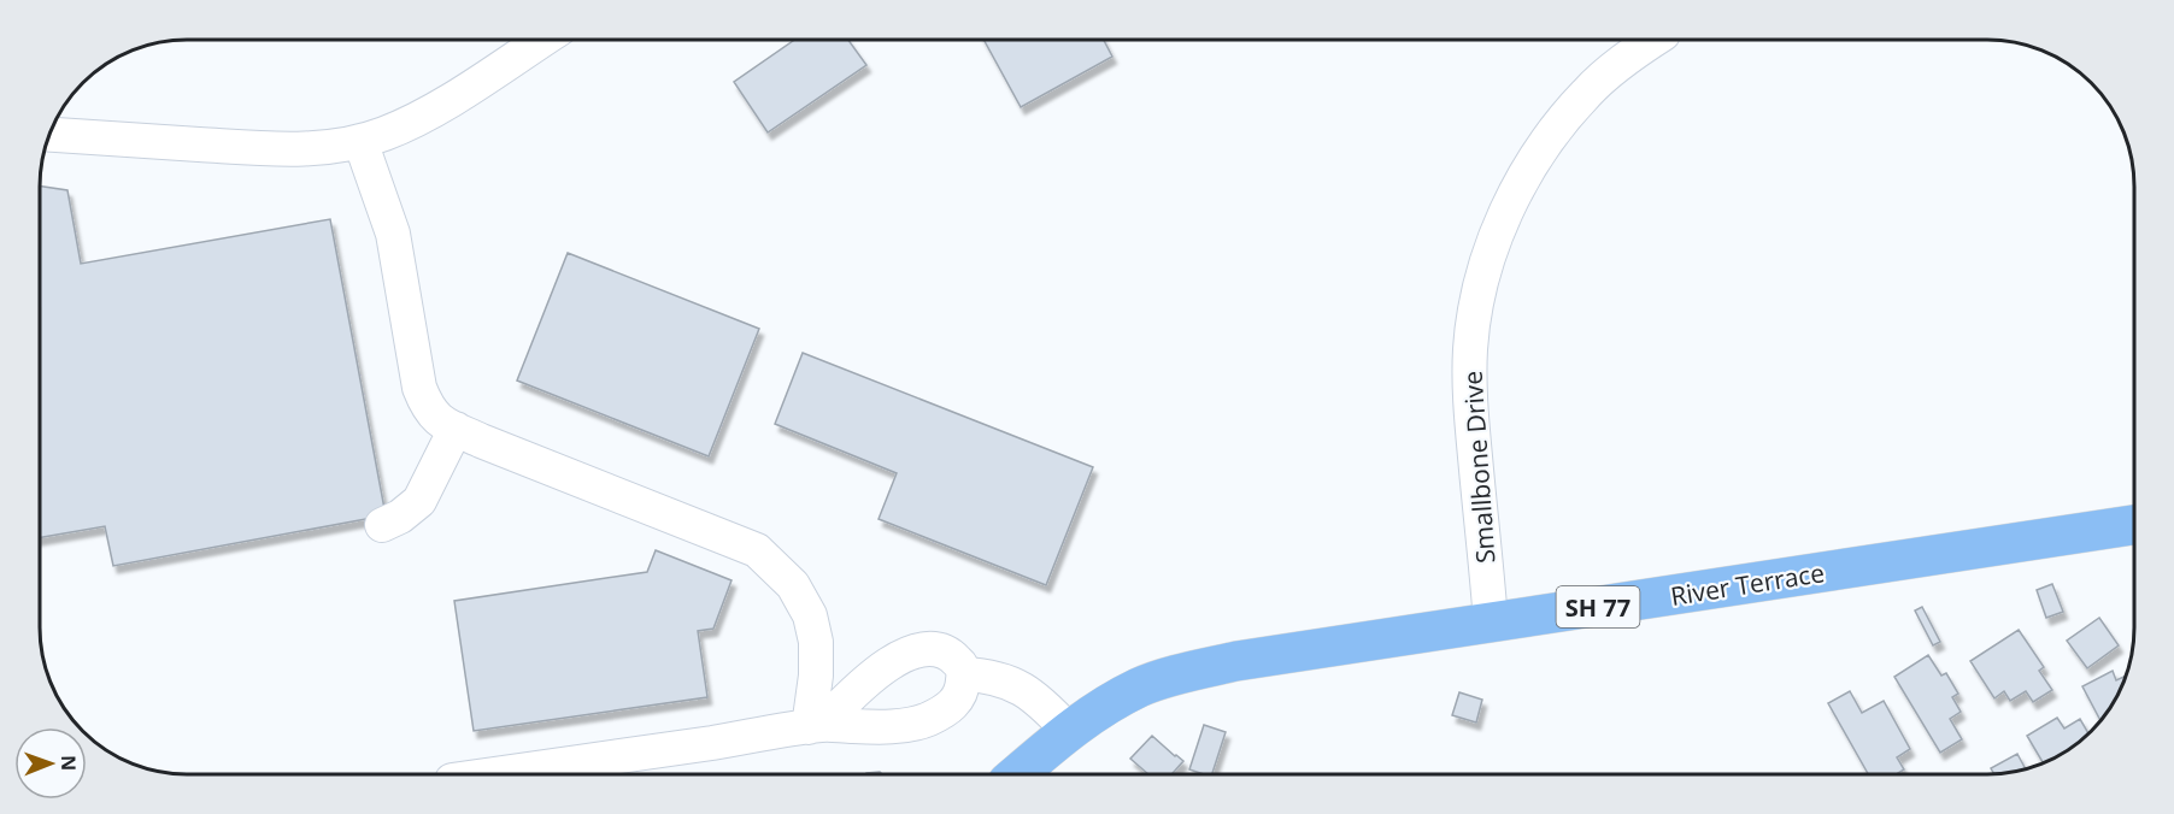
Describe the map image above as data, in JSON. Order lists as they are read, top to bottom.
{
  "streets": {
    "main road": ["River Terrace", "SH 77"],
    "street": ["Smallbone Drive"]
  },
  "crossings": [
    ["Smallbone Drive", "River Terrace"],
    ["River Terrace", "SH 77"]
  ],
  "north": "right"
}
